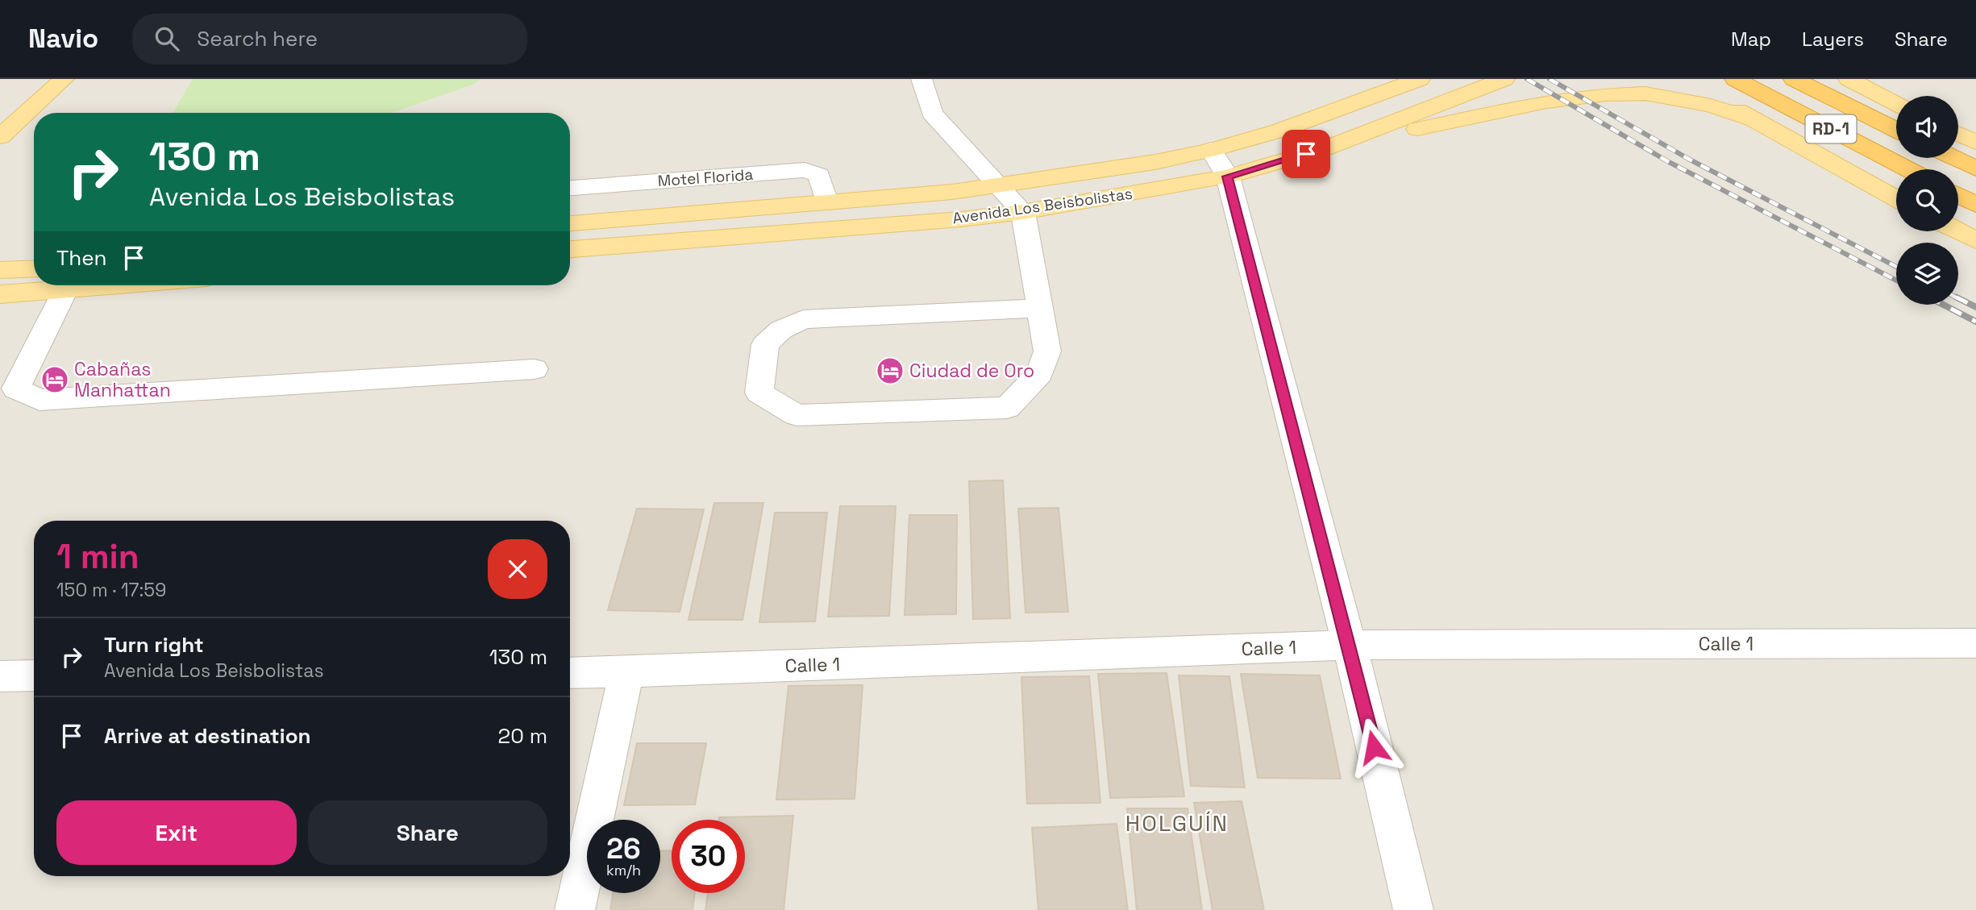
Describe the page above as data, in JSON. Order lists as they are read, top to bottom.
{
  "streets": {
    "highway": ["RD-1"],
    "main road": ["Avenida Los Beisbolistas"],
    "street": ["Motel Florida", "Calle 1"]
  },
  "crossings": [
    ["Motel Florida", "Avenida Los Beisbolistas"]
  ],
  "districts": ["HOLGUÍN"],
  "places": {
    "hotel": ["Ciudad de Oro", "Cabañas Manhattan"]
  },
  "page": {
    "header": "Navio",
    "search": "Search here",
    "nav": ["Map", "Layers", "Share"],
    "turn": ["130 m", "Avenida Los Beisbolistas"],
    "then": "Then",
    "heading": ["1 min", "150 m · 17:59"],
    "list": [
      {
        "name": "Turn right",
        "note": "Avenida Los Beisbolistas",
        "value": "130 m"
      },
      {
        "name": "Arrive at destination",
        "value": "20 m"
      }
    ],
    "buttons": ["Exit", "Share"],
    "speed": "26 km/h",
    "limit": "30"
  }
}
